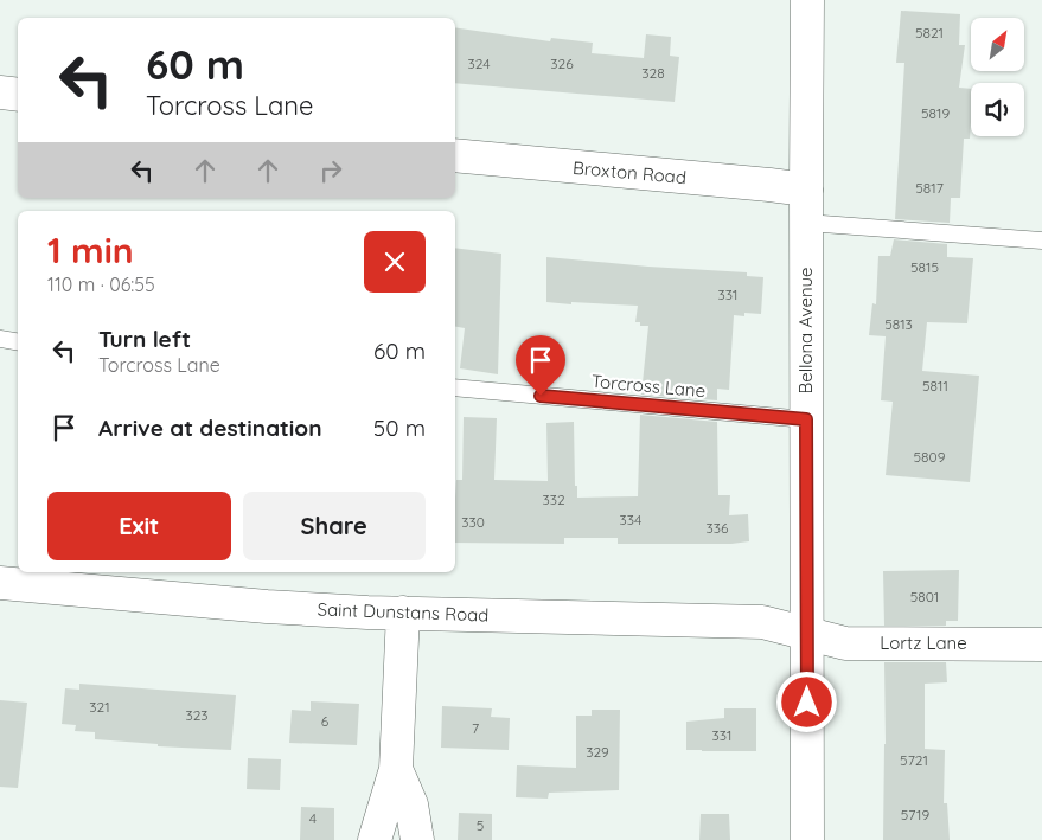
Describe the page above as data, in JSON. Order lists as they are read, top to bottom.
{
  "streets": {
    "street": [
      "Broxton Road",
      "Bellona Avenue",
      "Saint Dunstans Road",
      "Lortz Lane"
    ],
    "lane": ["Torcross Lane"]
  },
  "crossings": [
    ["Broxton Road", "Bellona Avenue"],
    ["Bellona Avenue", "Torcross Lane"],
    ["Bellona Avenue", "Saint Dunstans Road"],
    ["Bellona Avenue", "Lortz Lane"],
    ["Saint Dunstans Road", "Lortz Lane"]
  ],
  "house_numbers": [
    "5821",
    "324",
    "326",
    "328",
    "5819",
    "5817",
    "5815",
    "331",
    "5813",
    "5811",
    "5809",
    "332",
    "334",
    "330",
    "336",
    "5801",
    "321",
    "323",
    "6",
    "7",
    "331",
    "329",
    "5721",
    "5719",
    "4",
    "5"
  ],
  "north": "top right",
  "page": {
    "turn": ["60 m", "Torcross Lane"],
    "heading": ["1 min", "110 m · 06:55"],
    "list": [
      {
        "name": "Turn left",
        "note": "Torcross Lane",
        "value": "60 m"
      },
      {
        "name": "Arrive at destination",
        "value": "50 m"
      }
    ],
    "buttons": ["Exit", "Share"]
  }
}
